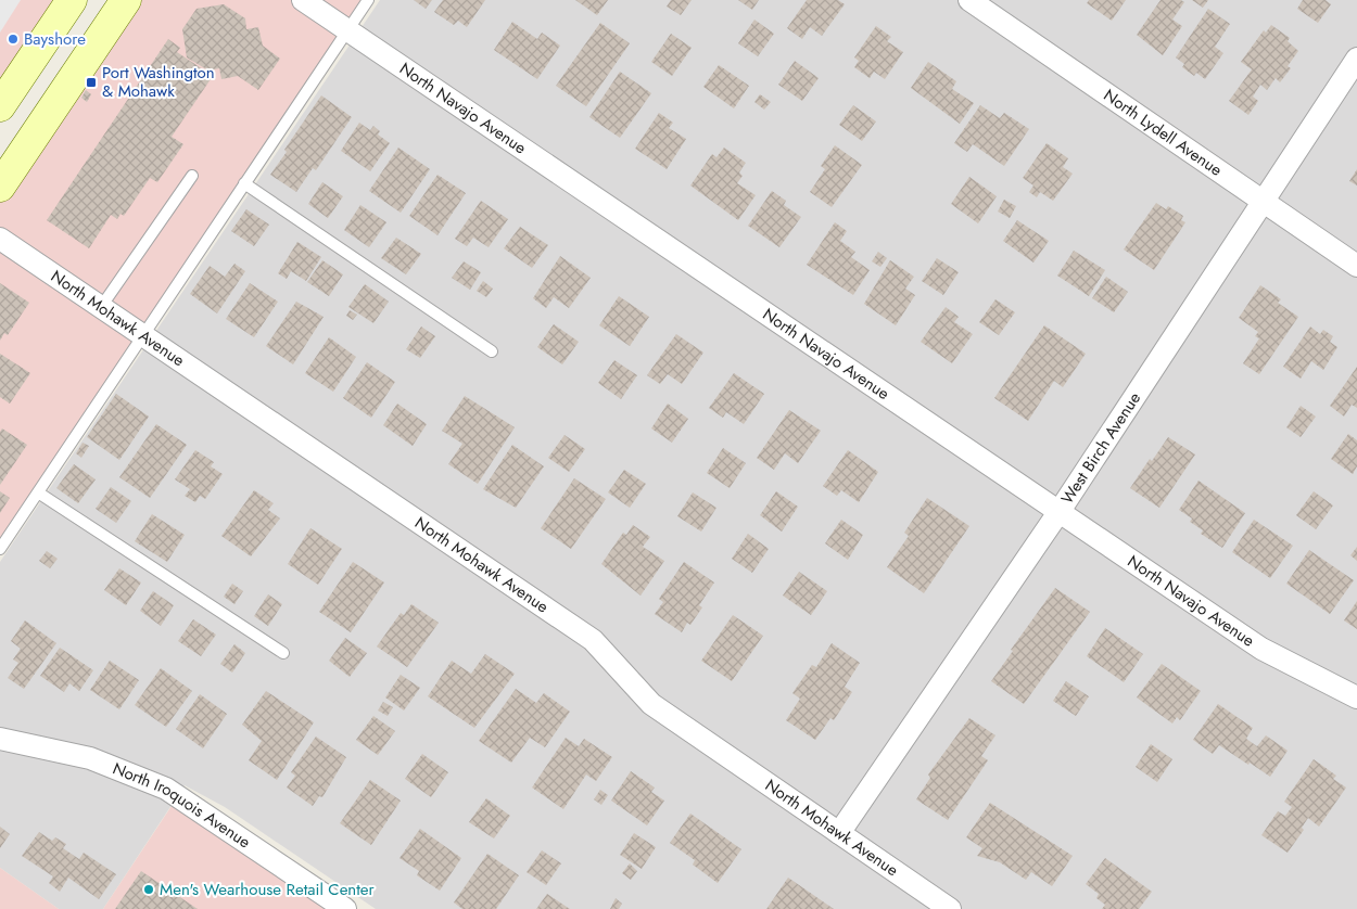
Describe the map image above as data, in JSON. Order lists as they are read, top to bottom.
{
  "streets": {
    "street": [
      "North Navajo Avenue",
      "North Lydell Avenue",
      "North Mohawk Avenue",
      "West Birch Avenue",
      "North Iroquois Avenue"
    ]
  },
  "crossings": [
    ["North Navajo Avenue", "West Birch Avenue"],
    ["North Lydell Avenue", "West Birch Avenue"],
    ["North Mohawk Avenue", "West Birch Avenue"]
  ],
  "places": {
    "other": ["Bayshore", "Men's Wearhouse Retail Center"],
    "transit": ["Port Washington & Mohawk"]
  }
}
